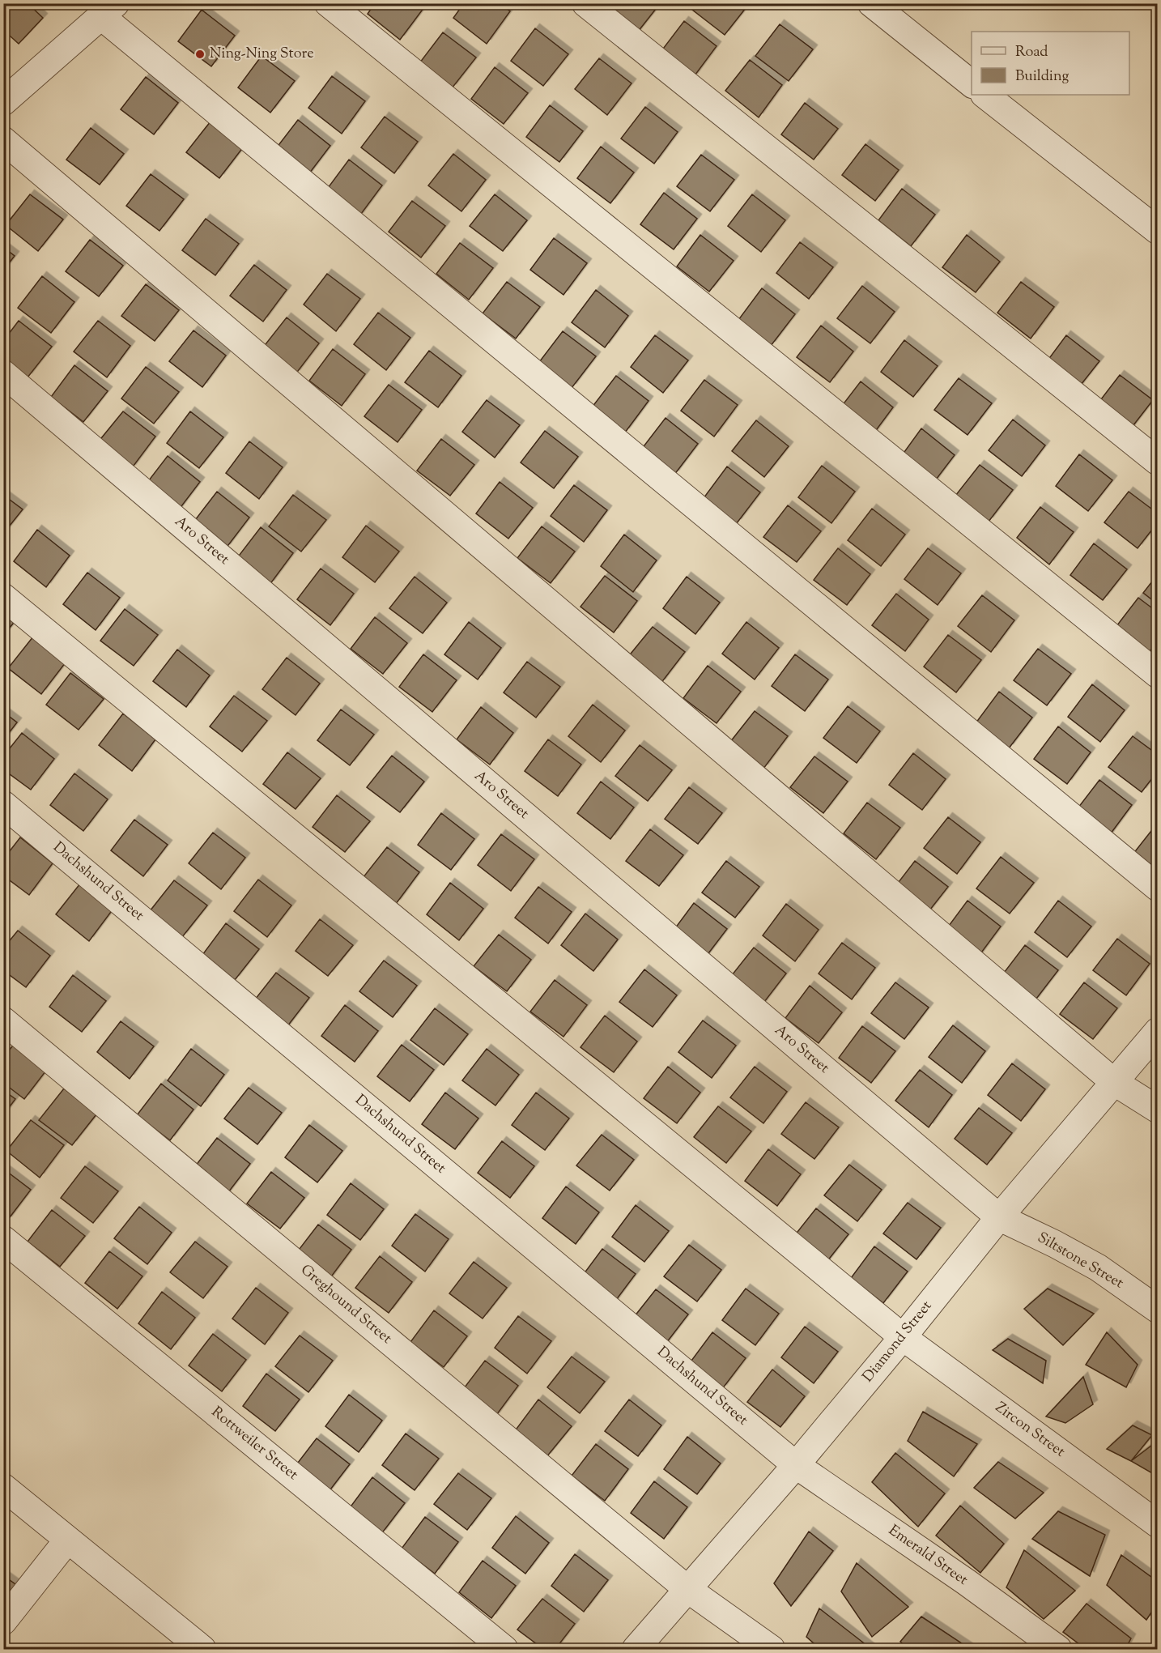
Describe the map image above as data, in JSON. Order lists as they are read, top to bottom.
{
  "streets": {
    "street": [
      "Aro Street",
      "Dachshund Street",
      "Siltstone Street",
      "Greghound Street",
      "Diamond Street",
      "Zircon Street",
      "Rottweiler Street",
      "Emerald Street"
    ]
  },
  "crossings": [
    ["Aro Street", "Siltstone Street"],
    ["Aro Street", "Diamond Street"],
    ["Dachshund Street", "Diamond Street"],
    ["Dachshund Street", "Emerald Street"],
    ["Siltstone Street", "Diamond Street"],
    ["Greghound Street", "Diamond Street"],
    ["Diamond Street", "Zircon Street"],
    ["Diamond Street", "Emerald Street"]
  ],
  "places": ["Ning-Ning Store"],
  "legend": ["Road", "Building"]
}
